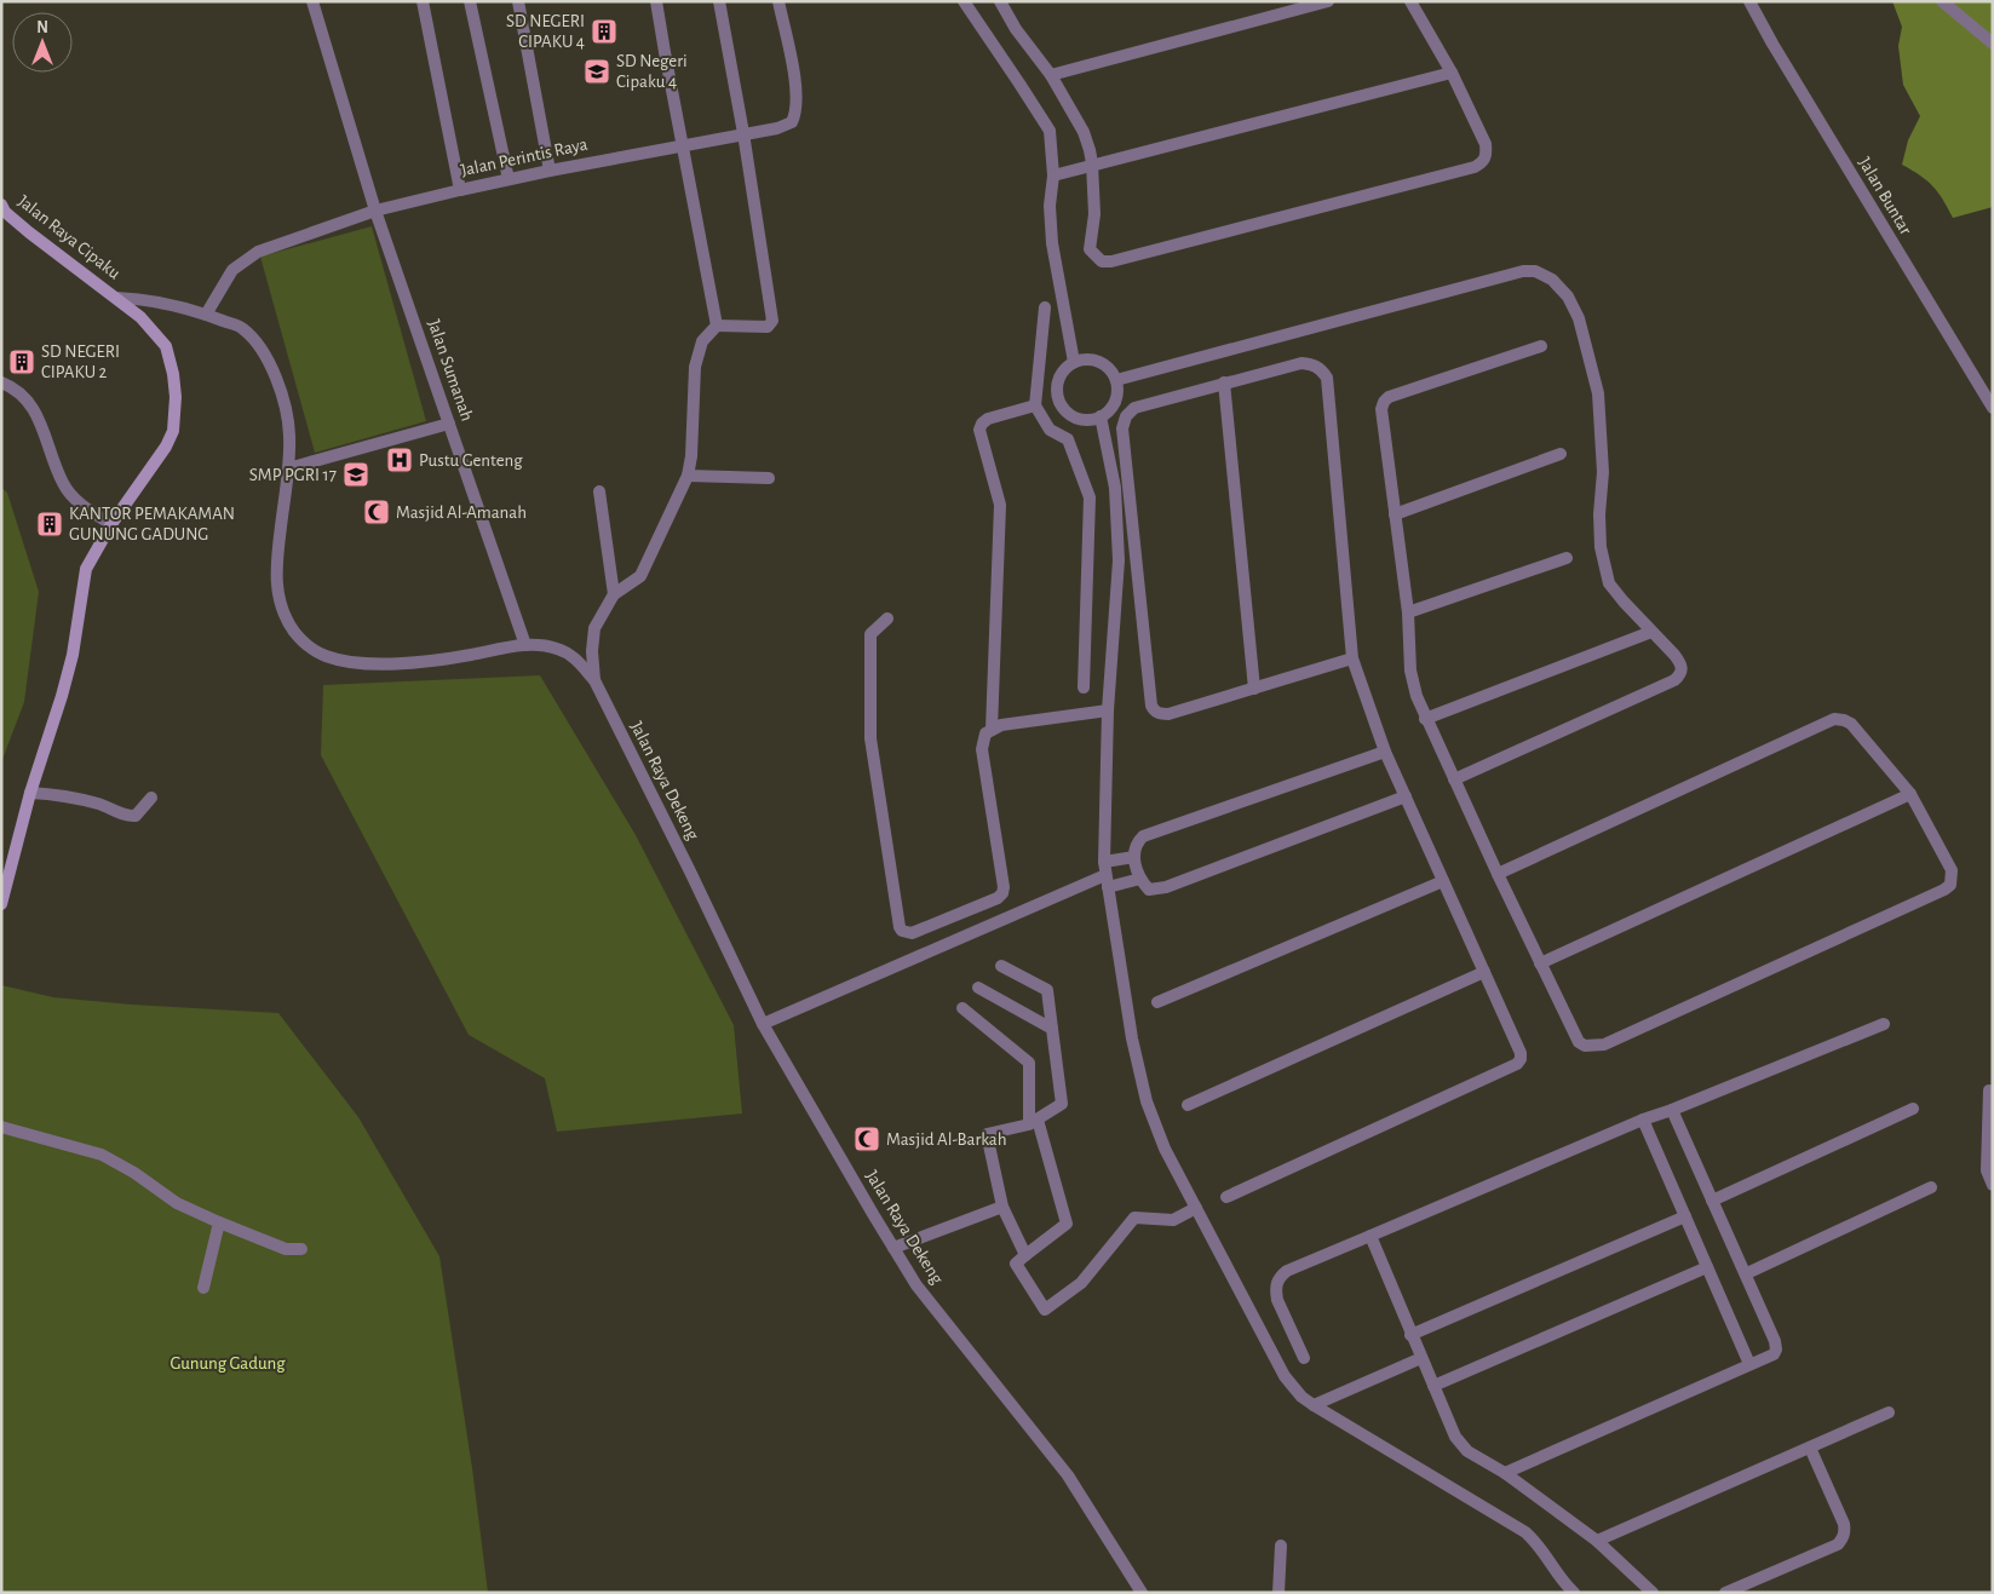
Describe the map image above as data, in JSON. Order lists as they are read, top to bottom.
{
  "streets": {
    "street": [
      "Jalan Perintis Raya",
      "Jalan Buntar",
      "Jalan Raya Cipaku",
      "Jalan Sumanah",
      "Jalan Raya Dekeng"
    ]
  },
  "crossings": [
    ["Jalan Perintis Raya", "Jalan Sumanah"],
    ["Jalan Perintis Raya", "Jalan Raya Dekeng"],
    ["Jalan Raya Cipaku", "Jalan Raya Dekeng"],
    ["Jalan Sumanah", "Jalan Raya Dekeng"]
  ],
  "parks": ["Gunung Gadung"],
  "places": {
    "building": ["SD NEGERI CIPAKU 4", "SD NEGERI CIPAKU 2", "KANTOR PEMAKAMAN GUNUNG GADUNG"],
    "school or university": ["SD Negeri Cipaku 4", "SMP PGRI 17"],
    "hospital": ["Pustu Genteng"],
    "mosque": ["Masjid Al-Amanah", "Masjid Al-Barkah"]
  },
  "north": "top"
}
